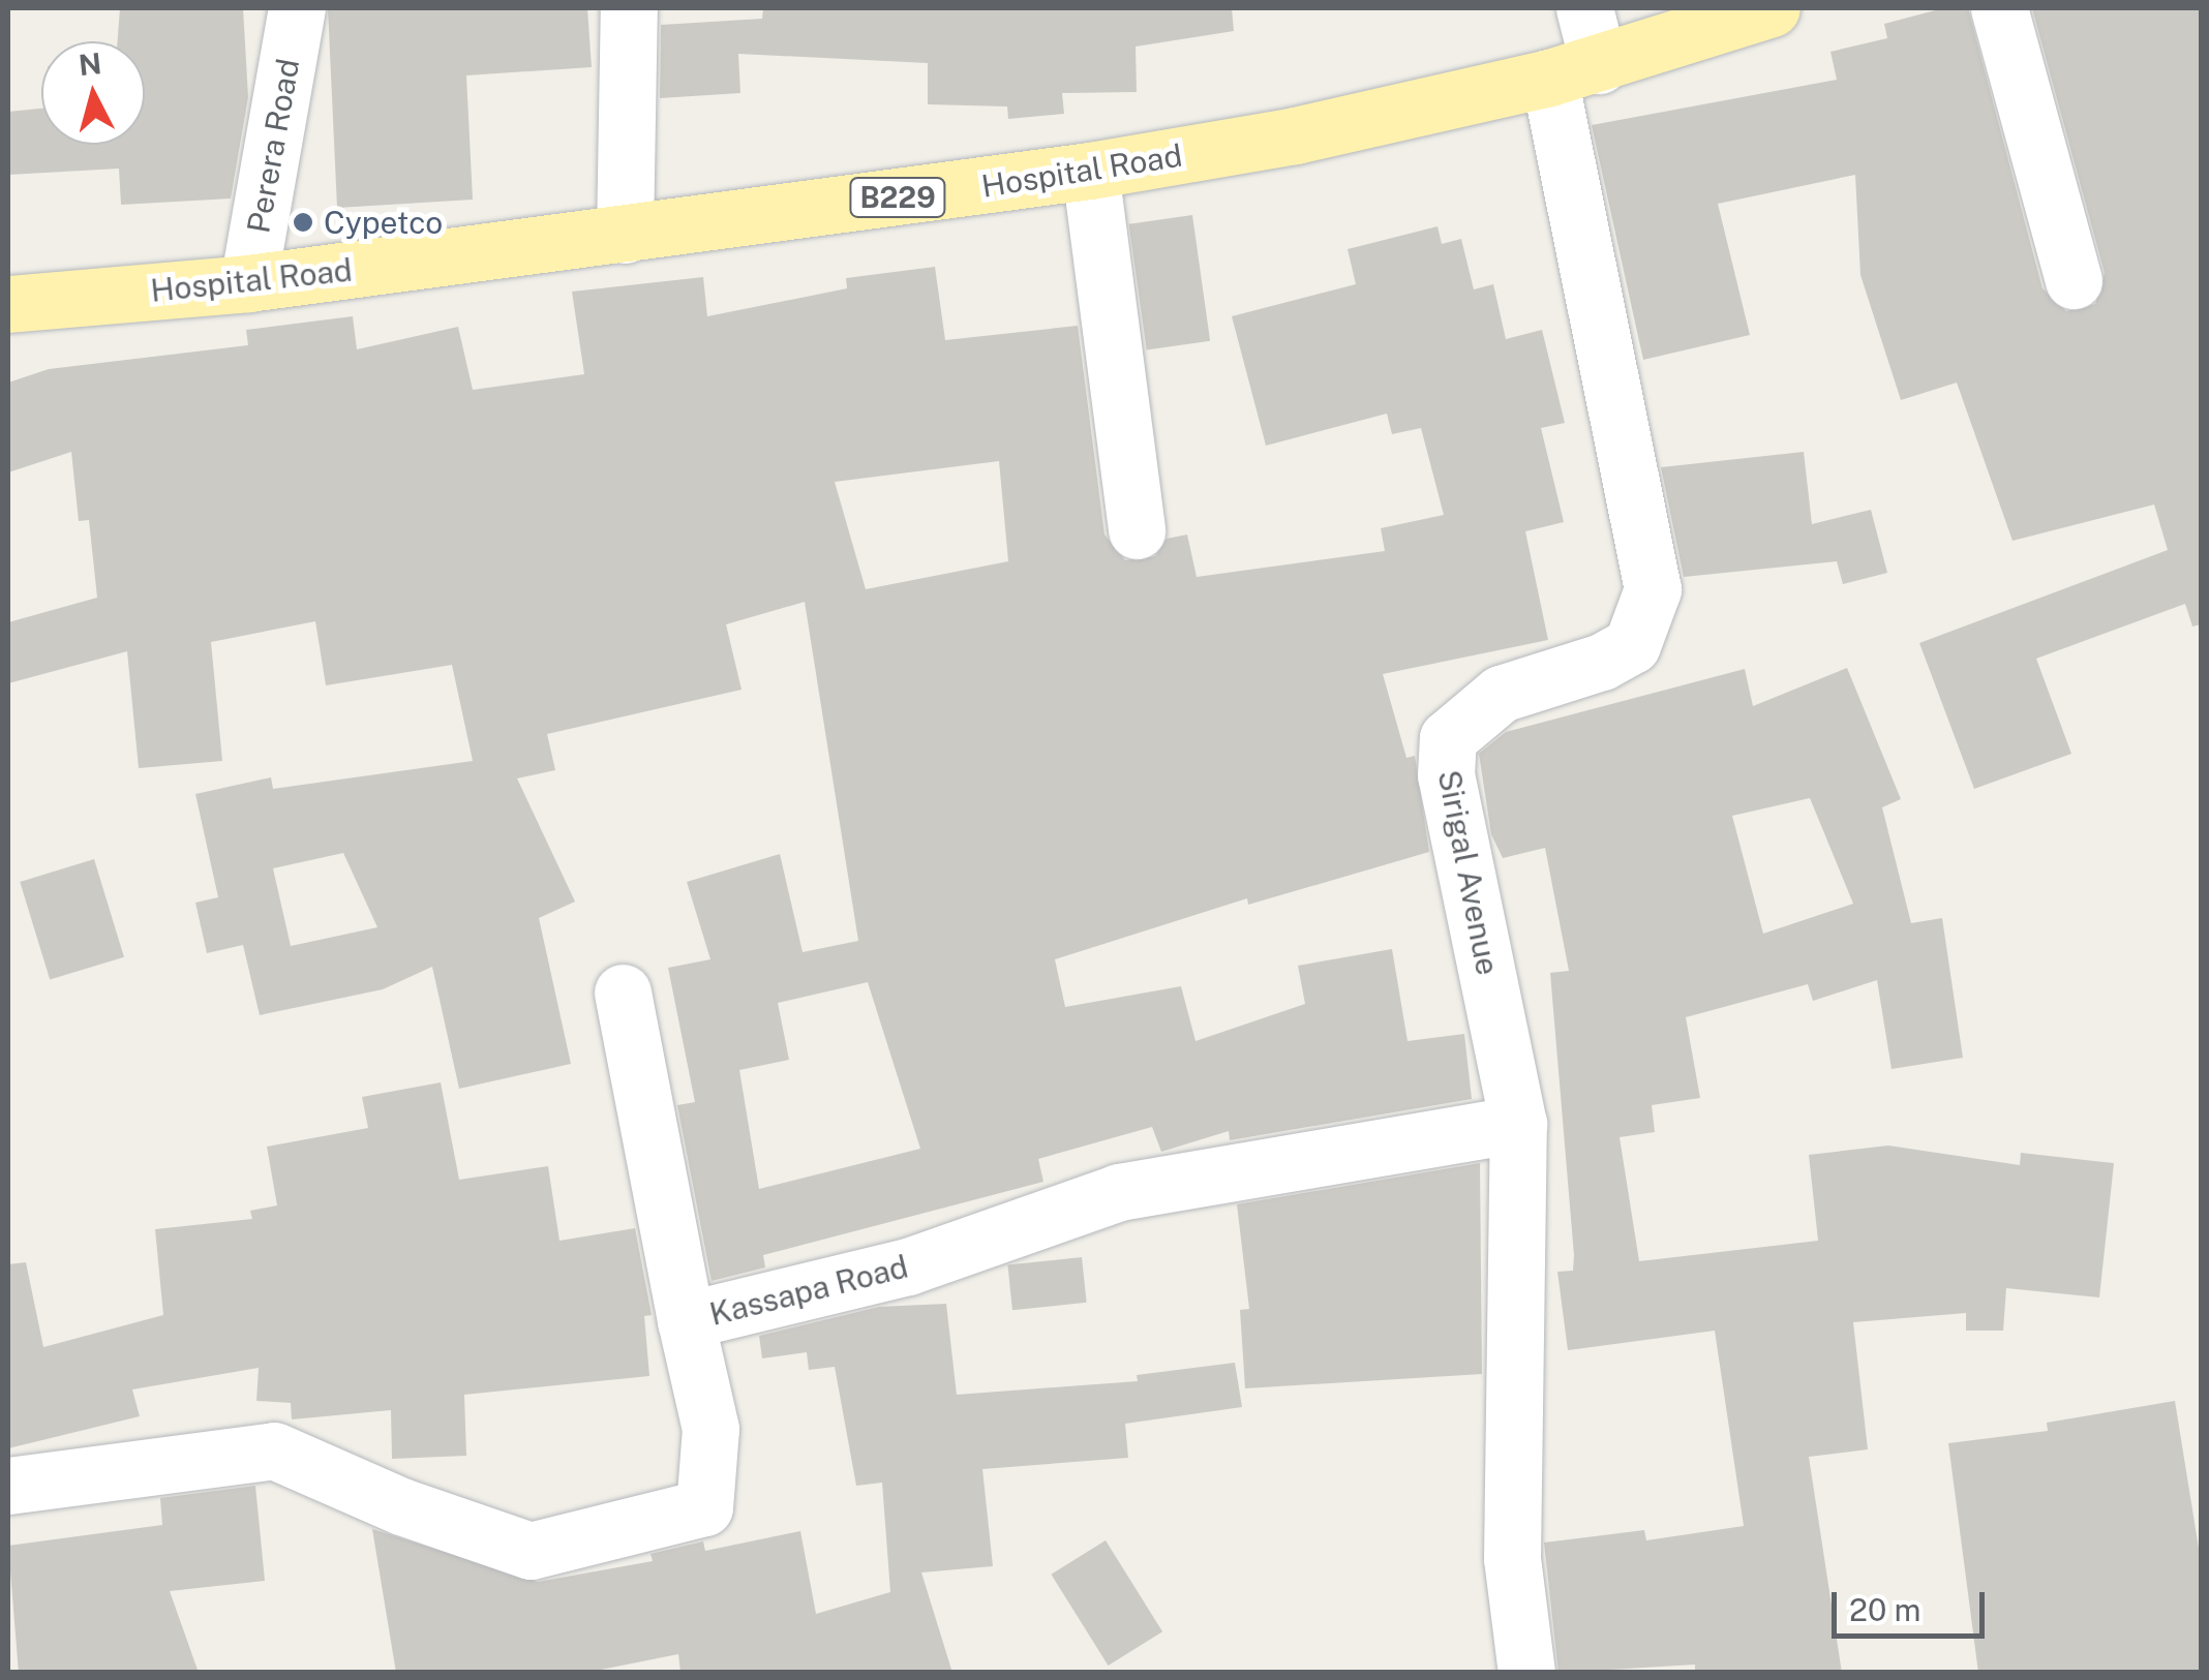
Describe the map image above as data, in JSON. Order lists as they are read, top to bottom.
{
  "streets": {
    "main road": ["Hospital Road", "B229"],
    "street": ["Perera Road", "Sirigal Avenue", "Kassapa Road"]
  },
  "crossings": [
    ["Perera Road", "Hospital Road"],
    ["Hospital Road", "Sirigal Avenue"],
    ["Sirigal Avenue", "Kassapa Road"]
  ],
  "places": ["Cypetco"],
  "scale_bar": "20 m",
  "north": "top"
}
